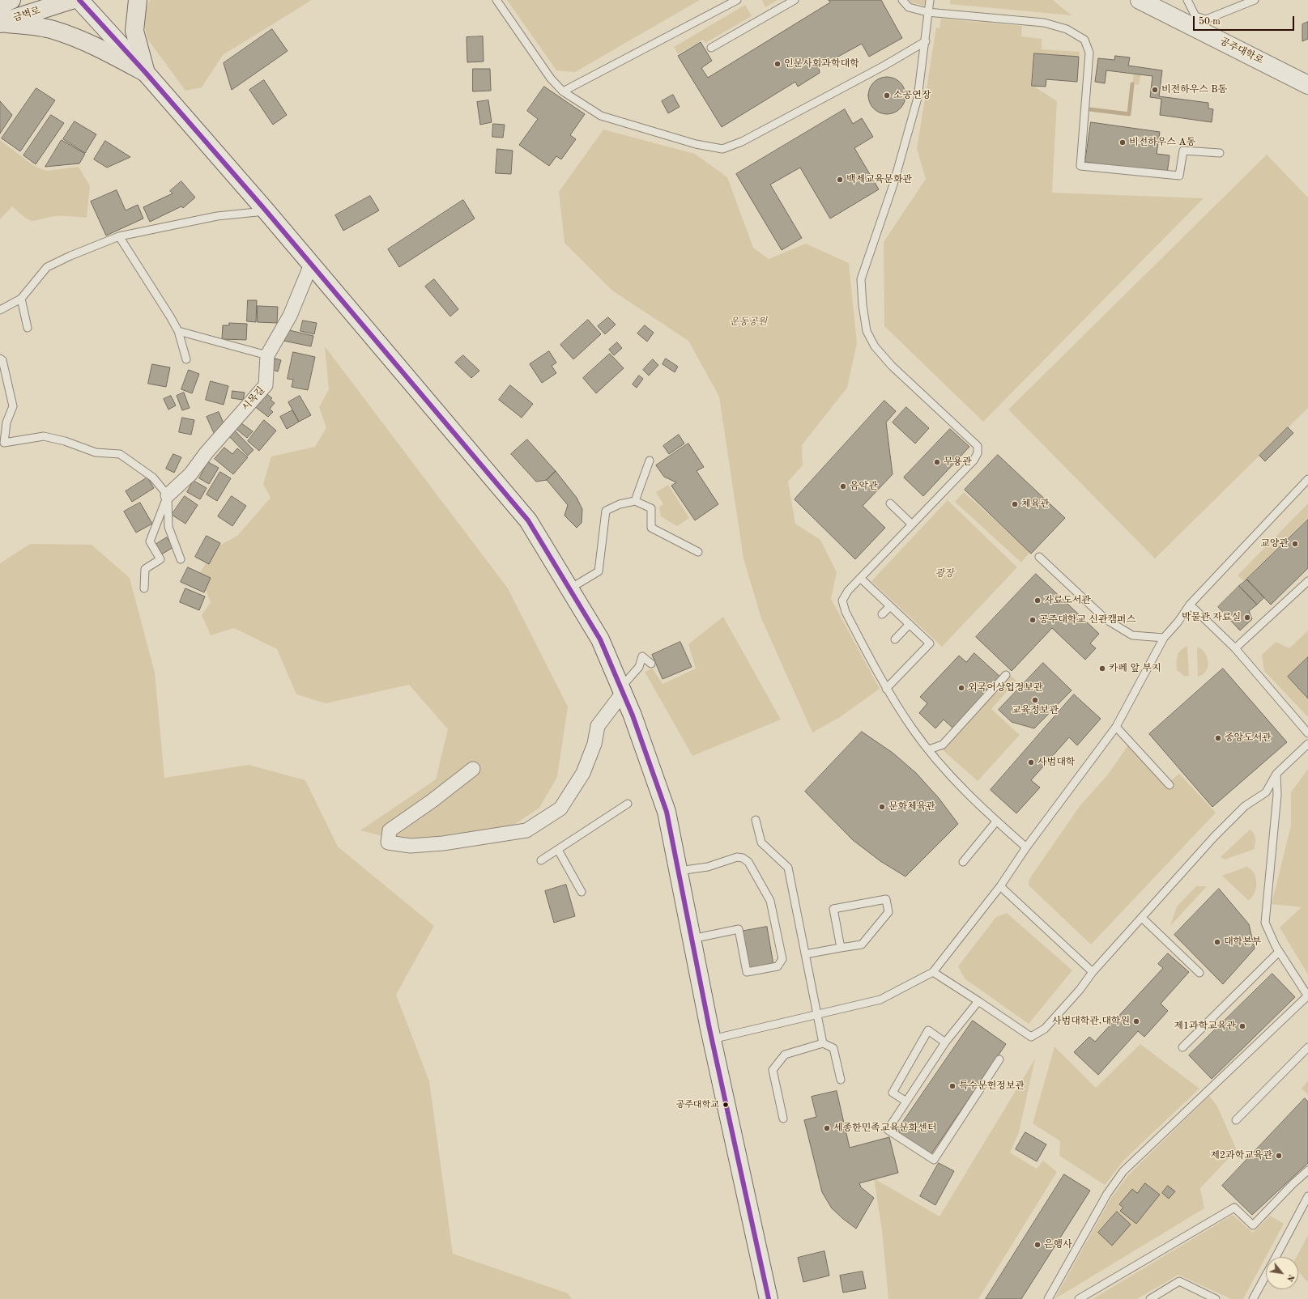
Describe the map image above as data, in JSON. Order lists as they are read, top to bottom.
{
  "streets": {
    "main road": ["금벽로", "공주대학로"],
    "street": ["시목길"]
  },
  "parks": ["운동공원", "광장"],
  "places": [
    "인문사회과학대학",
    "비전하우스 B동",
    "소공연장",
    "비전하우스 A동",
    "백제교육문화관",
    "무용관",
    "음악관",
    "체육관",
    "교양관",
    "자료도서관",
    "박물관 자료실",
    "공주대학교 신관캠퍼스",
    "카페 앞 부지",
    "외국어상업정보관",
    "교육정보관",
    "중앙도서관",
    "사범대학",
    "문화체육관",
    "대학본부",
    "사범대학관,대학원",
    "제1과학교육관",
    "특수문헌정보관",
    "공주대학교",
    "세종한민족교육문화센터",
    "제2과학교육관",
    "은행사"
  ],
  "scale_bar": "50 m",
  "north": "bottom right"
}
